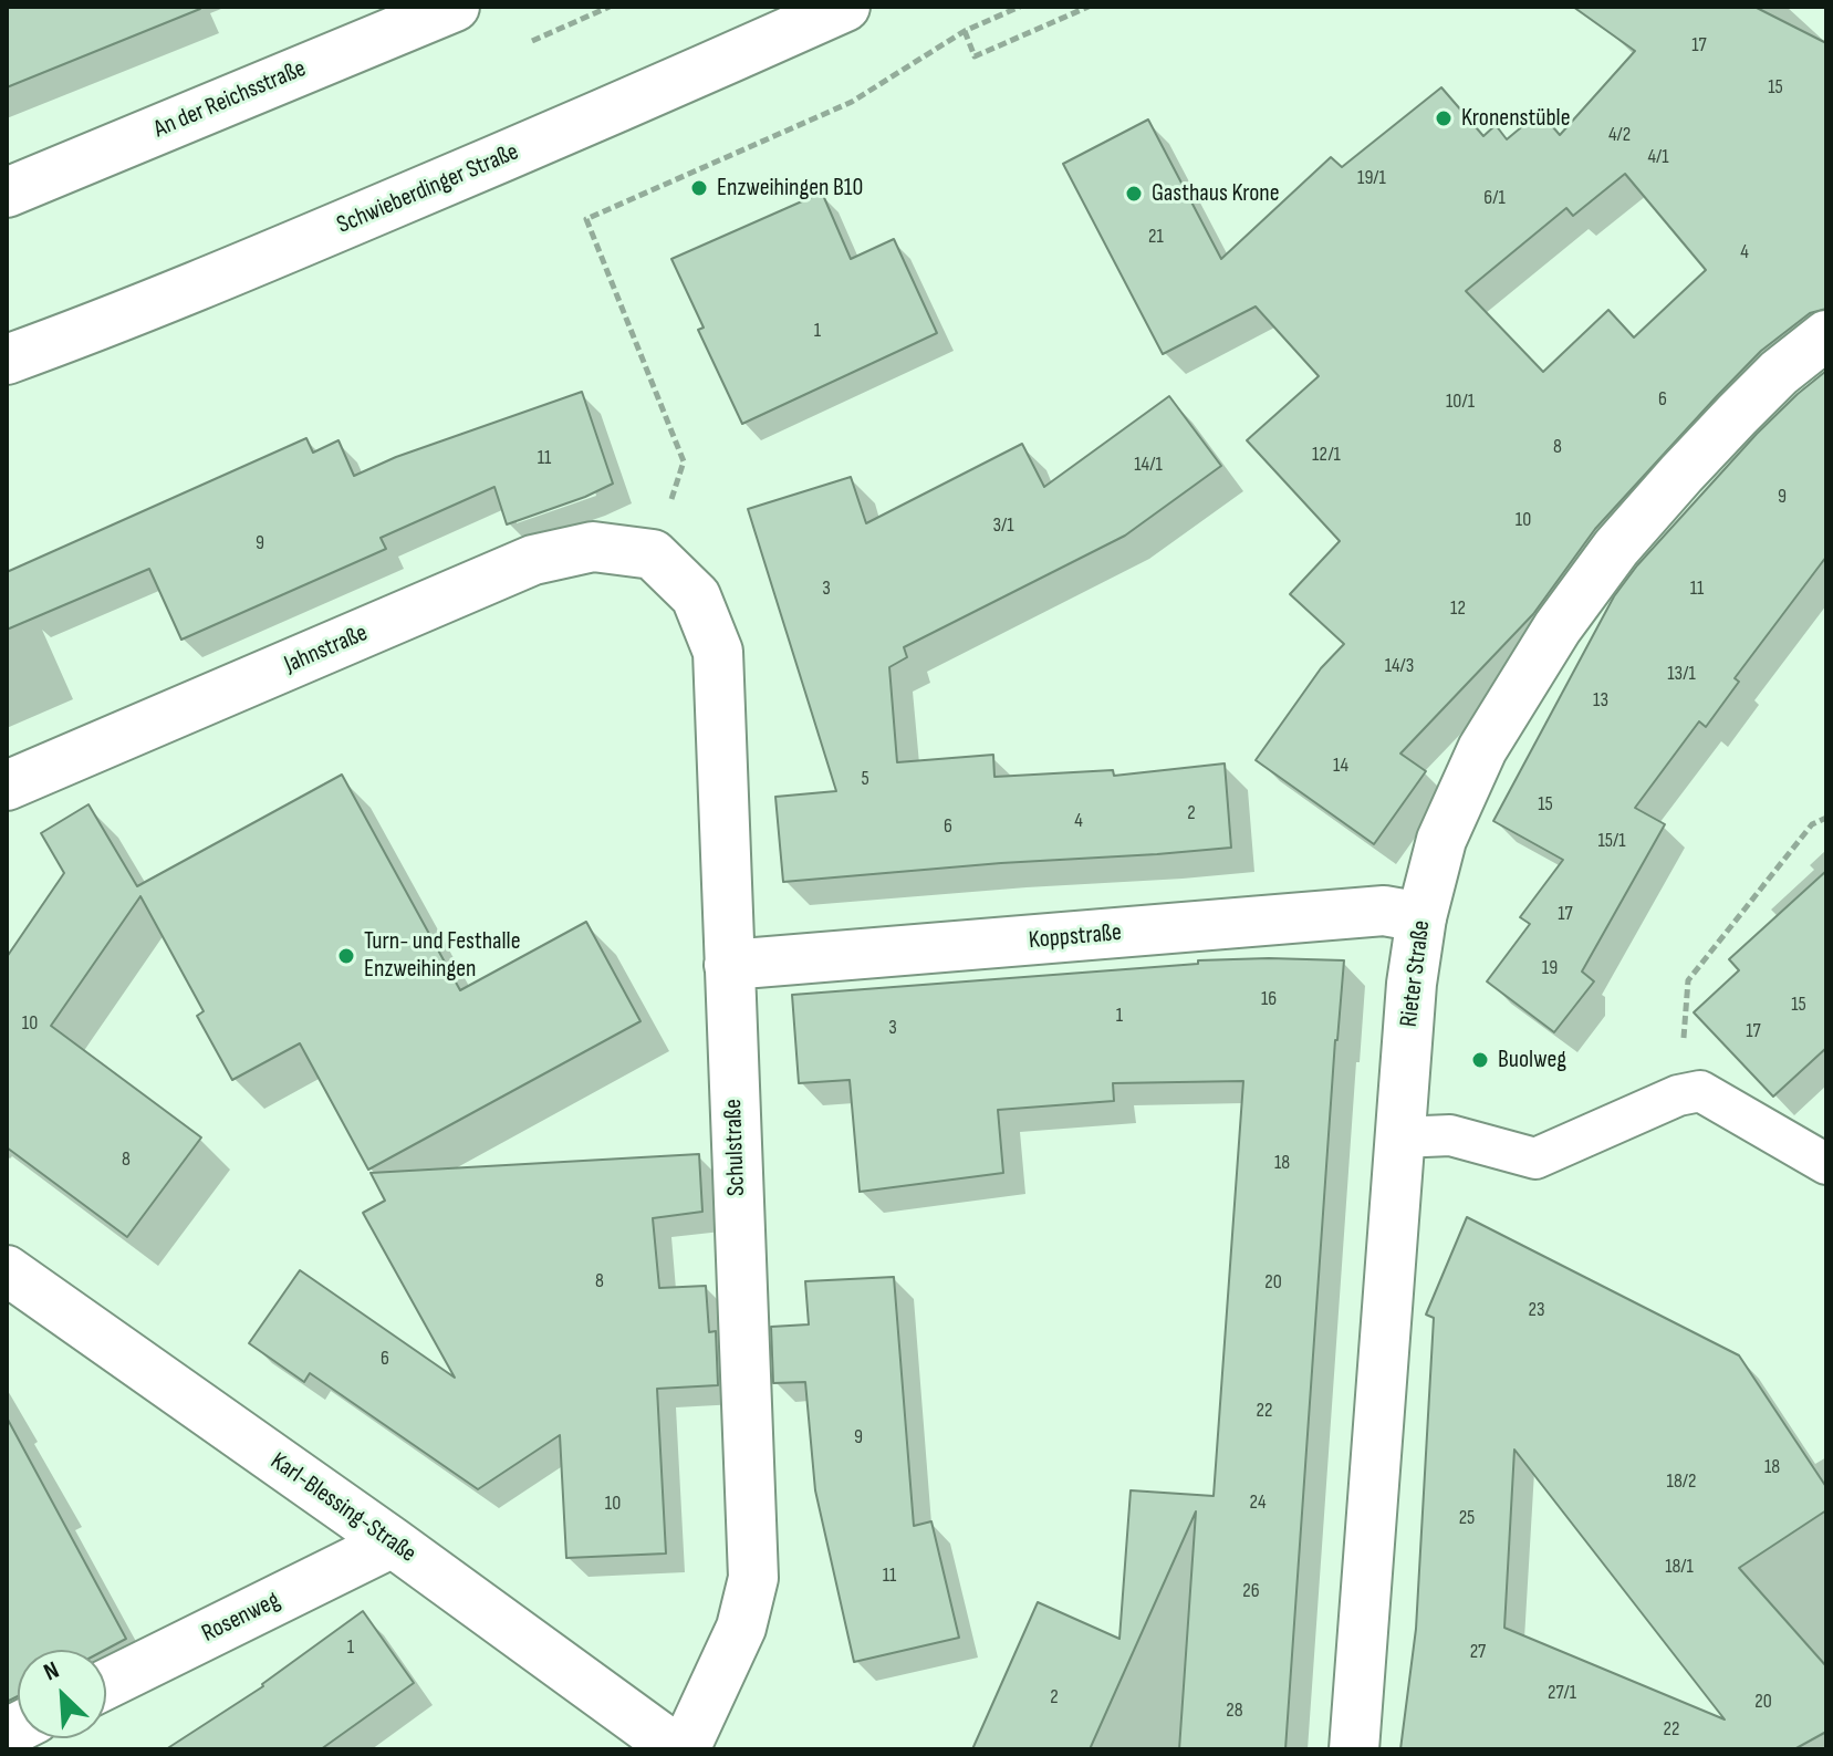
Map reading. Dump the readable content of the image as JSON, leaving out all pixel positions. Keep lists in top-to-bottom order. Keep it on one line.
{"streets":{"street":["An der Reichsstraße","Schwieberdinger Straße","Jahnstraße","Koppstraße","Rieter Straße","Schulstraße","Karl-Blessing-Straße","Rosenweg"]},"crossings":[["Jahnstraße","Schulstraße"],["Koppstraße","Rieter Straße"],["Koppstraße","Schulstraße"],["Karl-Blessing-Straße","Rosenweg"]],"places":["Kronenstüble","Enzweihingen B10","Gasthaus Krone","Turn- und Festhalle Enzweihingen","Buolweg"],"house_numbers":["17","15","4/2","4/1","19/1","6/1","21","4","1","6","10/1","8","12/1","11","14/1","9","10","3/1","9","3","11","12","14/3","13/1","13","14","5","15","2","4","6","15/1","17","19","16","15","1","10","3","17","8","18","8","20","23","6","22","9","18","18/2","24","10","25","18/1","11","26","1","27","27/1","2","20","28","22"],"north":"top left"}
